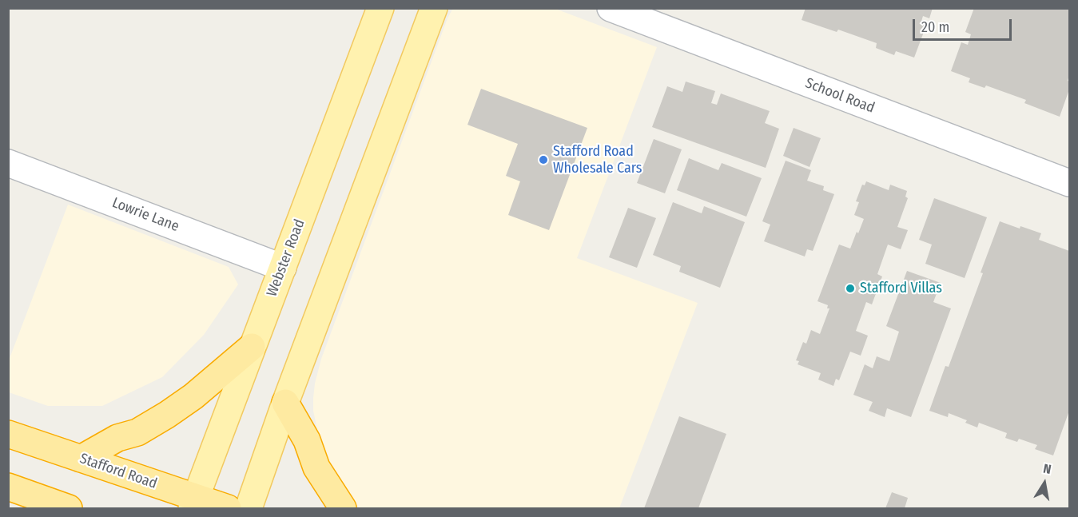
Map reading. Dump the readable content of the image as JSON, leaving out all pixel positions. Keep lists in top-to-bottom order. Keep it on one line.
{"streets":{"highway":["Stafford Road"],"main road":["Webster Road"],"street":["School Road","Lowrie Lane"]},"crossings":[["Lowrie Lane","Webster Road"],["Webster Road","Stafford Road"]],"places":["Stafford Road Wholesale Cars","Stafford Villas"],"scale_bar":"20 m","north":"top"}
